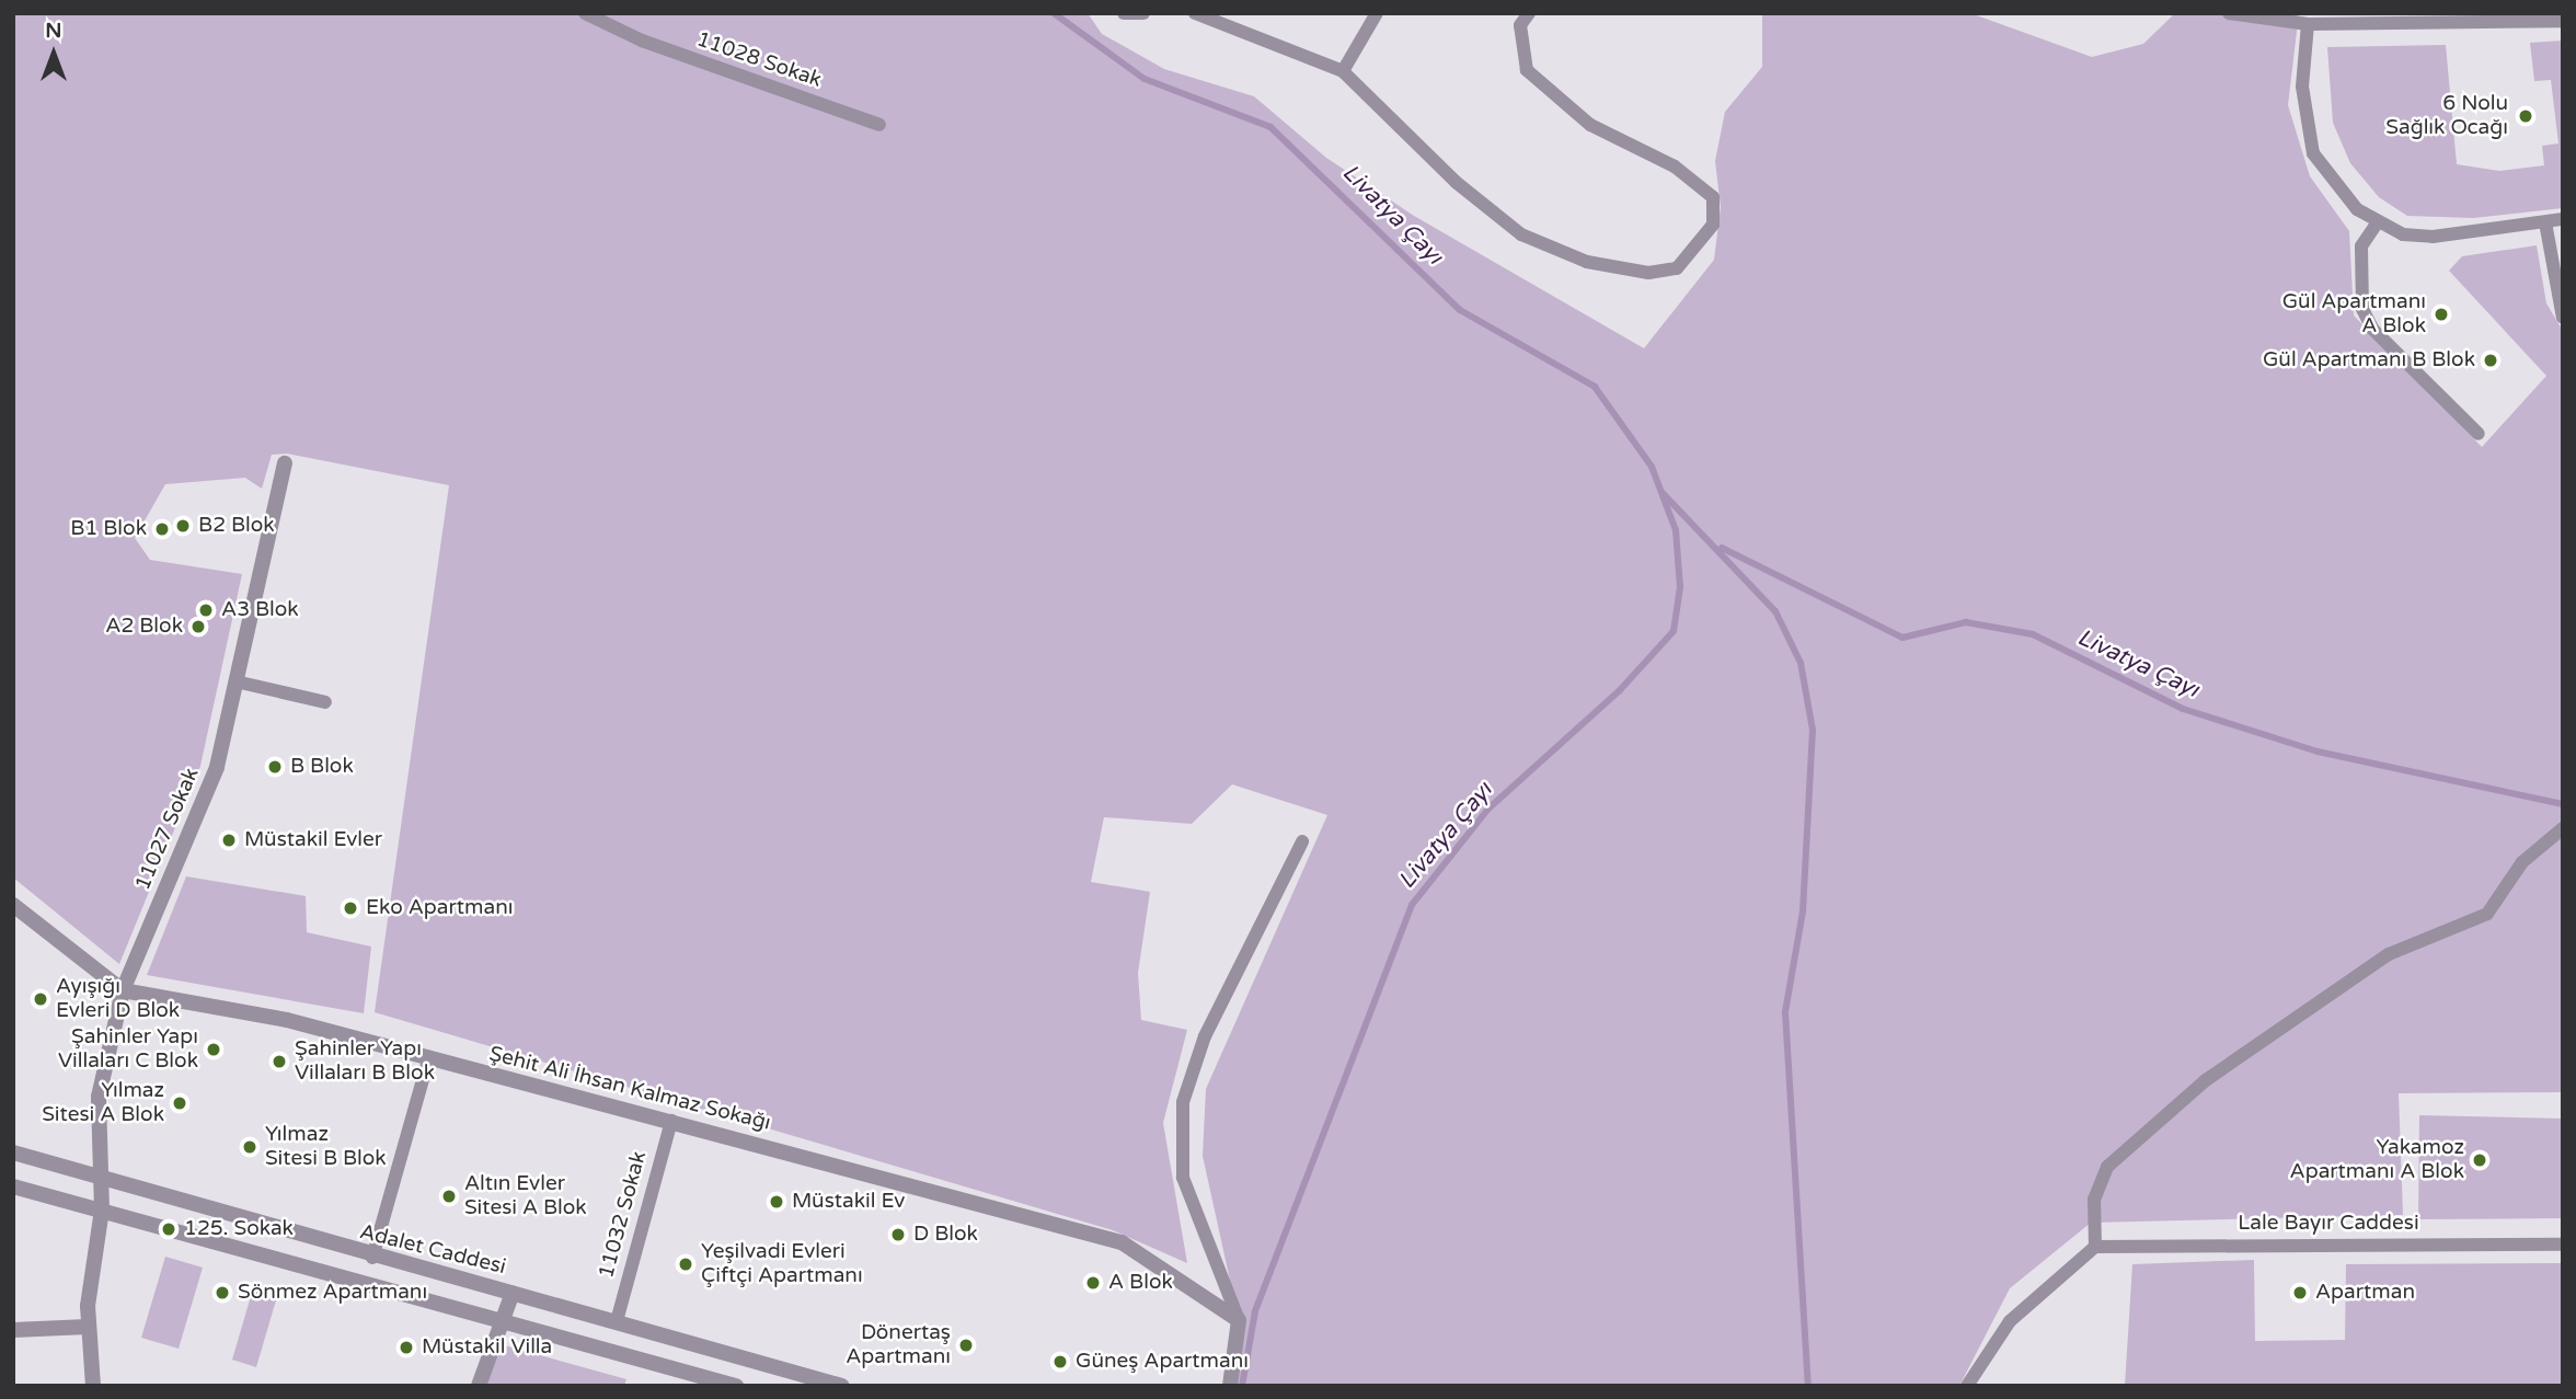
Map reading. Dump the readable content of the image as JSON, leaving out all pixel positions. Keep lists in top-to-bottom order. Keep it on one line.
{"streets":{"street":["11027 Sokak","Şehit Ali İhsan Kalmaz Sokağı","Adalet Caddesi"],"lane":["11028 Sokak","11032 Sokak","Lale Bayır Caddesi"]},"crossings":[["11027 Sokak","Şehit Ali İhsan Kalmaz Sokağı"],["11027 Sokak","Adalet Caddesi"],["Şehit Ali İhsan Kalmaz Sokağı","11032 Sokak"],["11032 Sokak","Adalet Caddesi"]],"water":["Livatya Çayı"],"places":["6 Nolu Sağlık Ocağı","Gül Apartmanı A Blok","Gül Apartmanı B Blok","B2 Blok","B1 Blok","A3 Blok","A2 Blok","B Blok","Müstakil Evler","Eko Apartmanı","Ayışığı Evleri D Blok","Şahinler Yapı Villaları C Blok","Şahinler Yapı Villaları B Blok","Yılmaz Sitesi A Blok","Yılmaz Sitesi B Blok","Yakamoz Apartmanı A Blok","Altın Evler Sitesi A Blok","Müstakil Ev","125. Sokak","D Blok","Yeşilvadi Evleri Çiftçi Apartmanı","A Blok","Sönmez Apartmanı","Apartman","Dönertaş Apartmanı","Müstakil Villa","Güneş Apartmanı"],"north":"top"}
